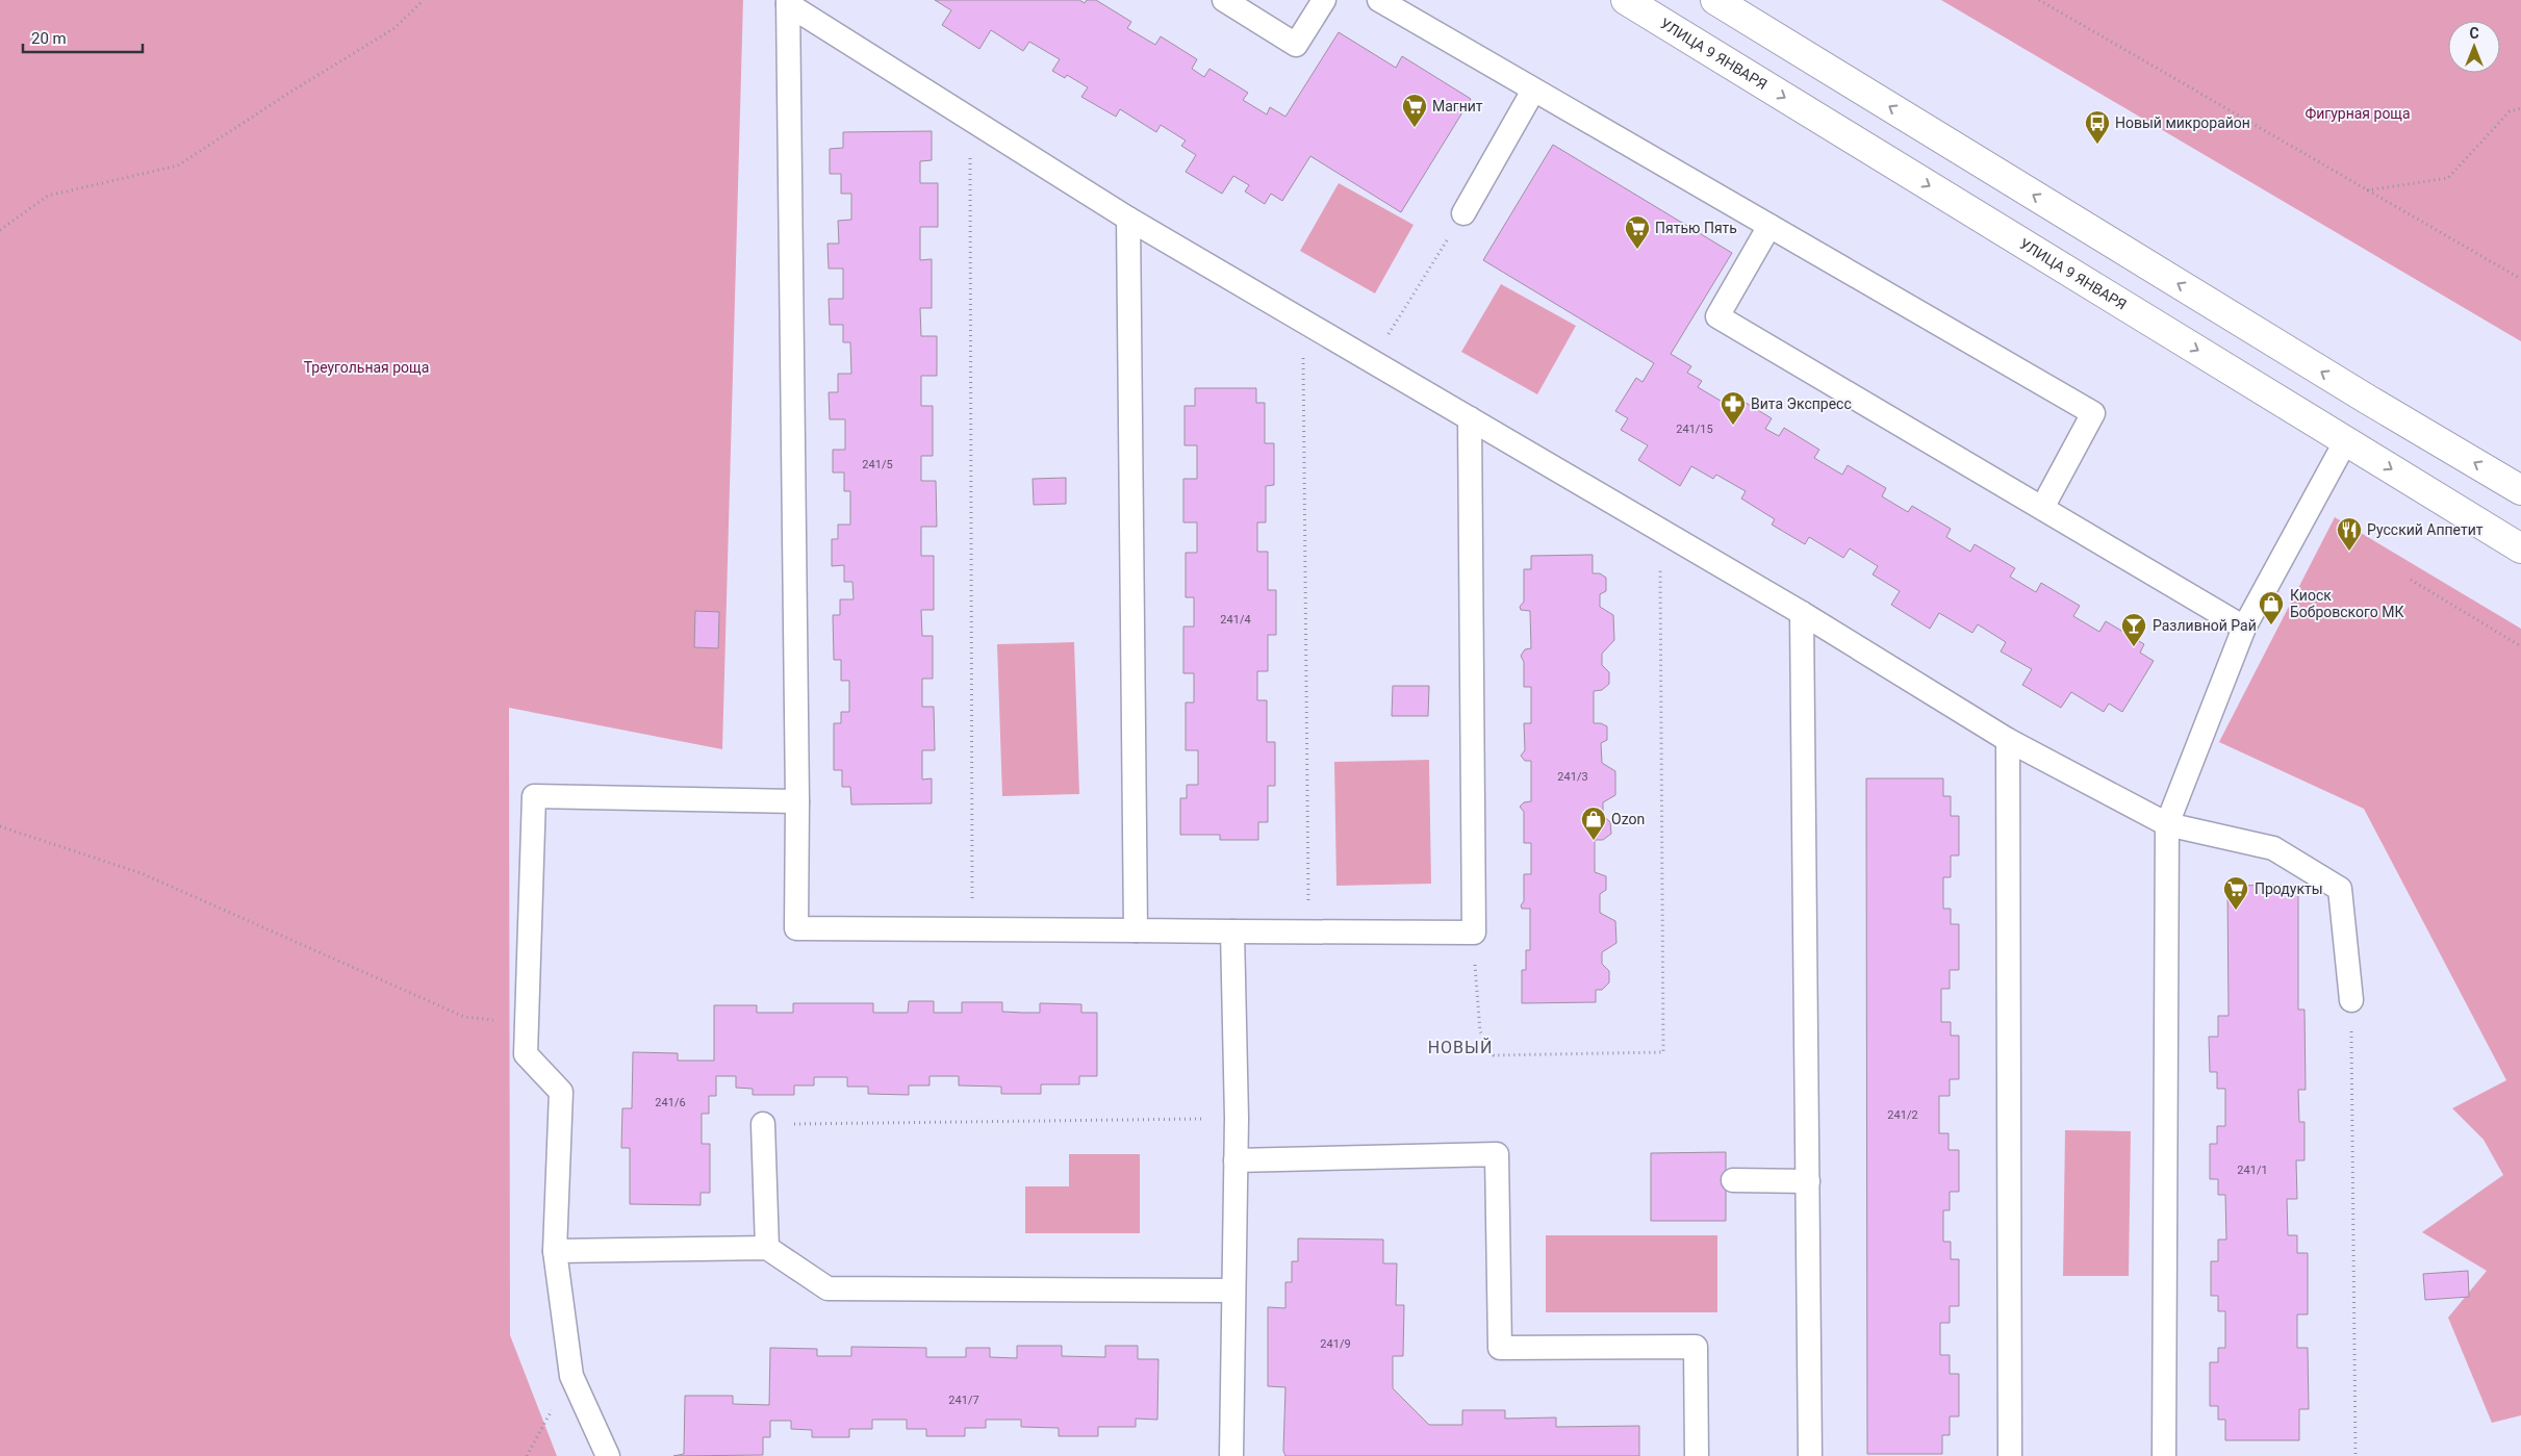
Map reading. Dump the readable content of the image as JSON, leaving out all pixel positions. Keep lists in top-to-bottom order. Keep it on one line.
{"streets":{"main road":["УЛИЦА 9 ЯНВАРЯ"]},"districts":["НОВЫЙ"],"parks":["Фигурная роща","Треугольная роща"],"places":{"supermarket":["Магнит","Пятью Пять","Продукты"],"bus stop":["Новый микрорайон"],"pharmacy":["Вита Экспресс"],"restaurant":["Русский Аппетит"],"shop":["Киоск Бобровского МК","Ozon"],"bar":["Разливной Рай"]},"house_numbers":["241/15","241/5","241/4","241/3","241/6","241/2","241/1","241/9","241/7"],"scale_bar":"20 m","north":"top"}
